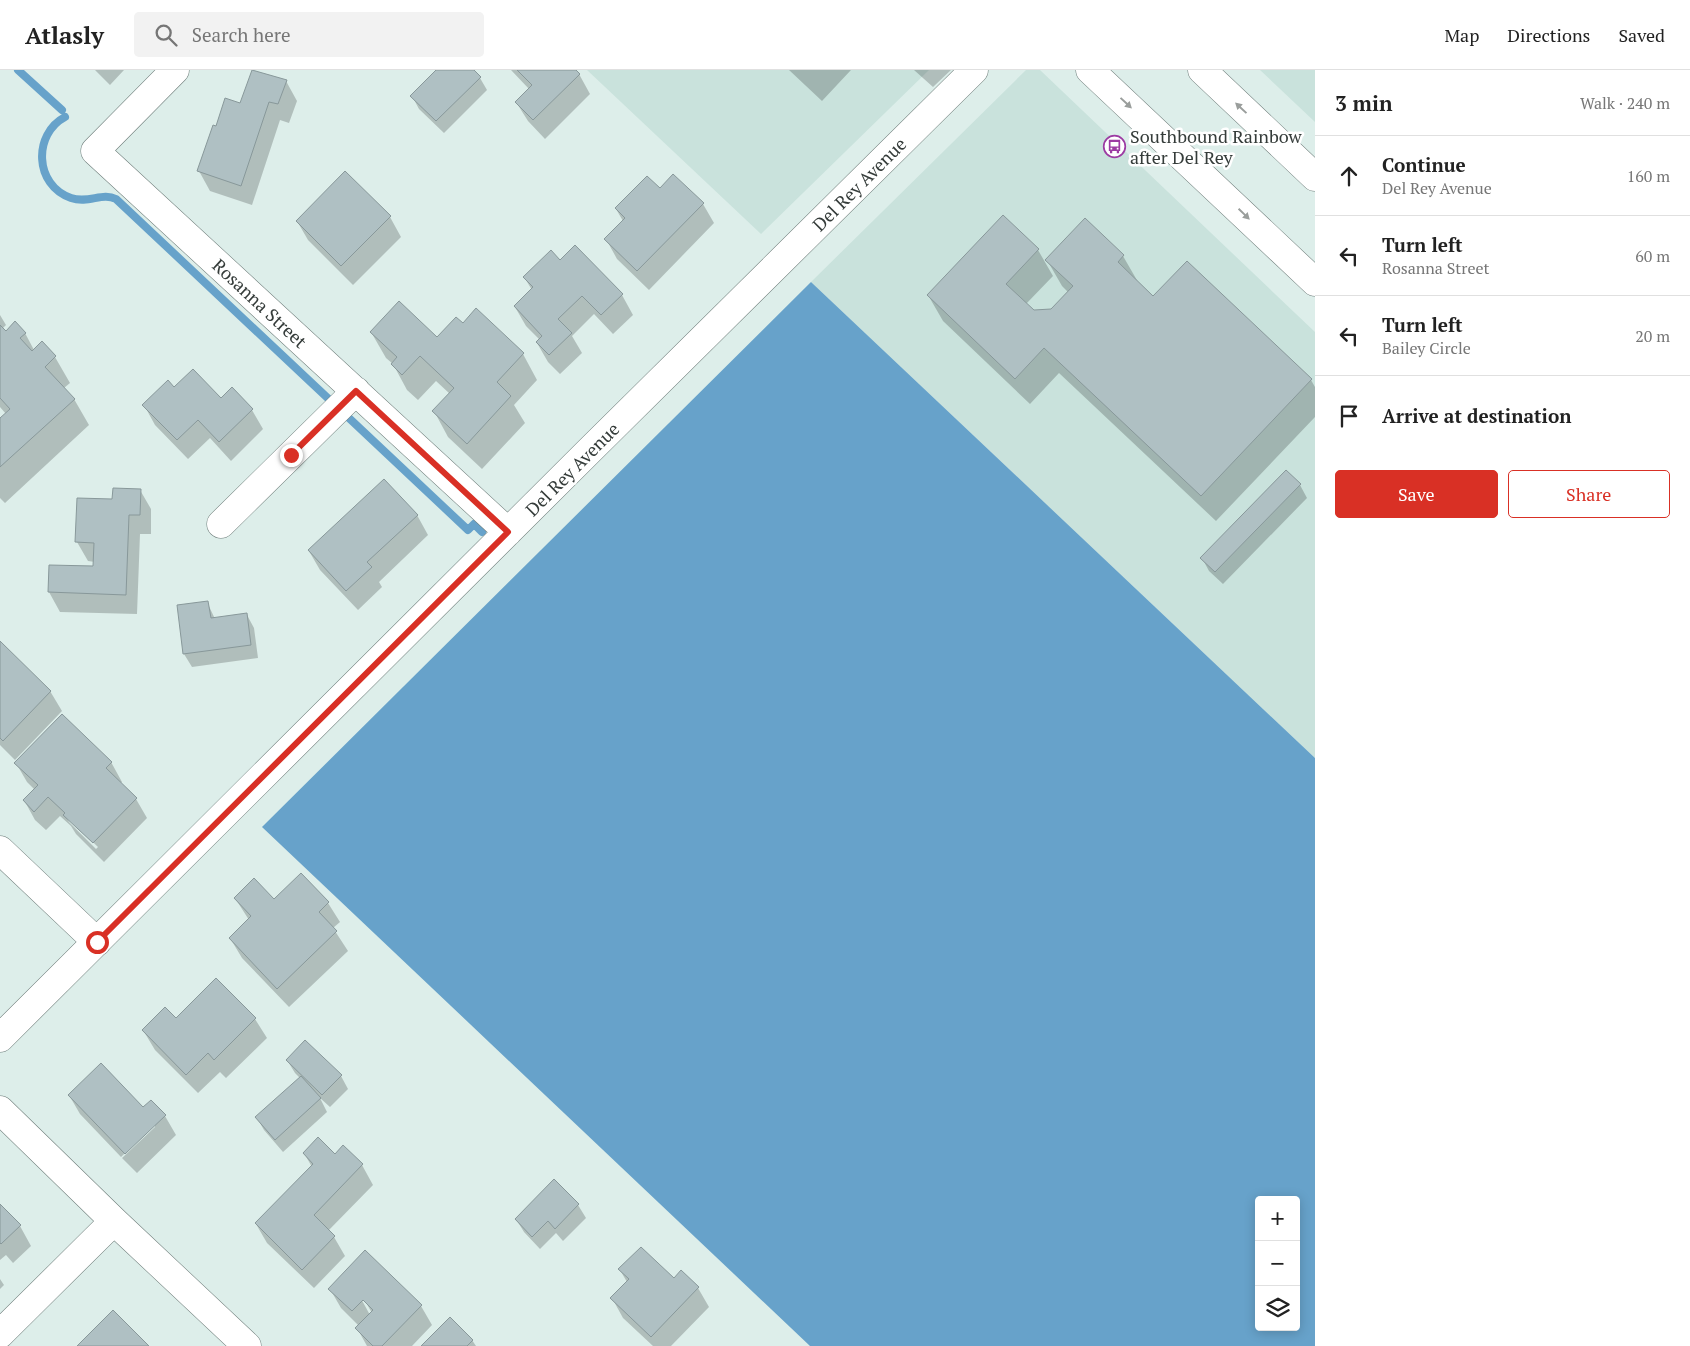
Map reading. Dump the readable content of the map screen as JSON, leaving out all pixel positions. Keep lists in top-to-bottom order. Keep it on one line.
{"streets":{"street":["Del Rey Avenue","Rosanna Street"]},"crossings":[["Del Rey Avenue","Rosanna Street"]],"places":{"bus stop":["Southbound Rainbow after Del Rey"]},"page":{"header":"Atlasly","search":"Search here","nav":["Map","Directions","Saved"],"heading":["3 min","Walk · 240 m"],"list":[["Continue","Del Rey Avenue","160 m"],["Turn left","Rosanna Street","60 m"],["Turn left","Bailey Circle","20 m"],"Arrive at destination"],"buttons":["Save","Share"],"map_buttons":["+","−"]}}
